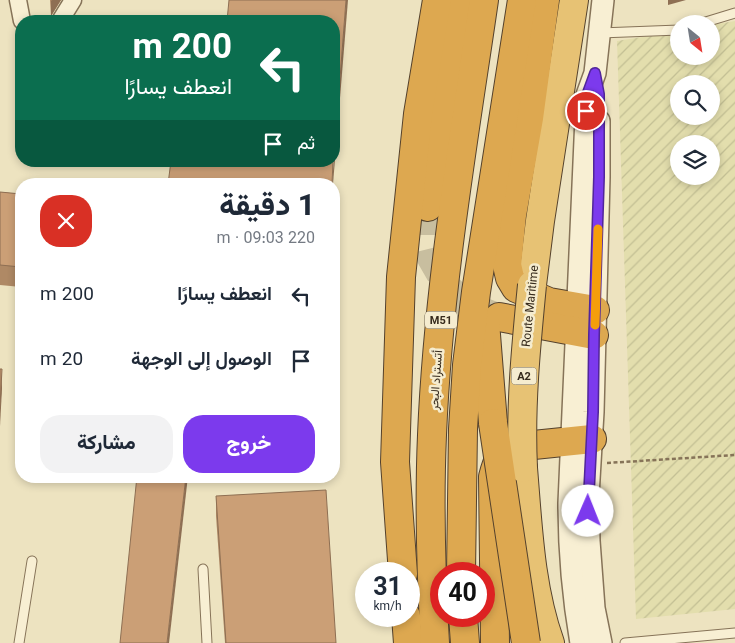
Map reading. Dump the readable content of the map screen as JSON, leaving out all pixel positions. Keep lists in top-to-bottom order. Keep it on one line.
{"streets":{"highway":["Route Maritime","M51","A2","أتستراد البحر"]},"north":"bottom right","page":{"turn":["200 m","انعطف يسارًا"],"then":"ثم","heading":["1 دقيقة","220 m · 09:03"],"list":[{"name":"انعطف يسارًا","value":"200 m"},{"name":"الوصول إلى الوجهة","value":"20 m"}],"buttons":["خروج","مشاركة"],"speed":"31 km/h","limit":"40"}}
